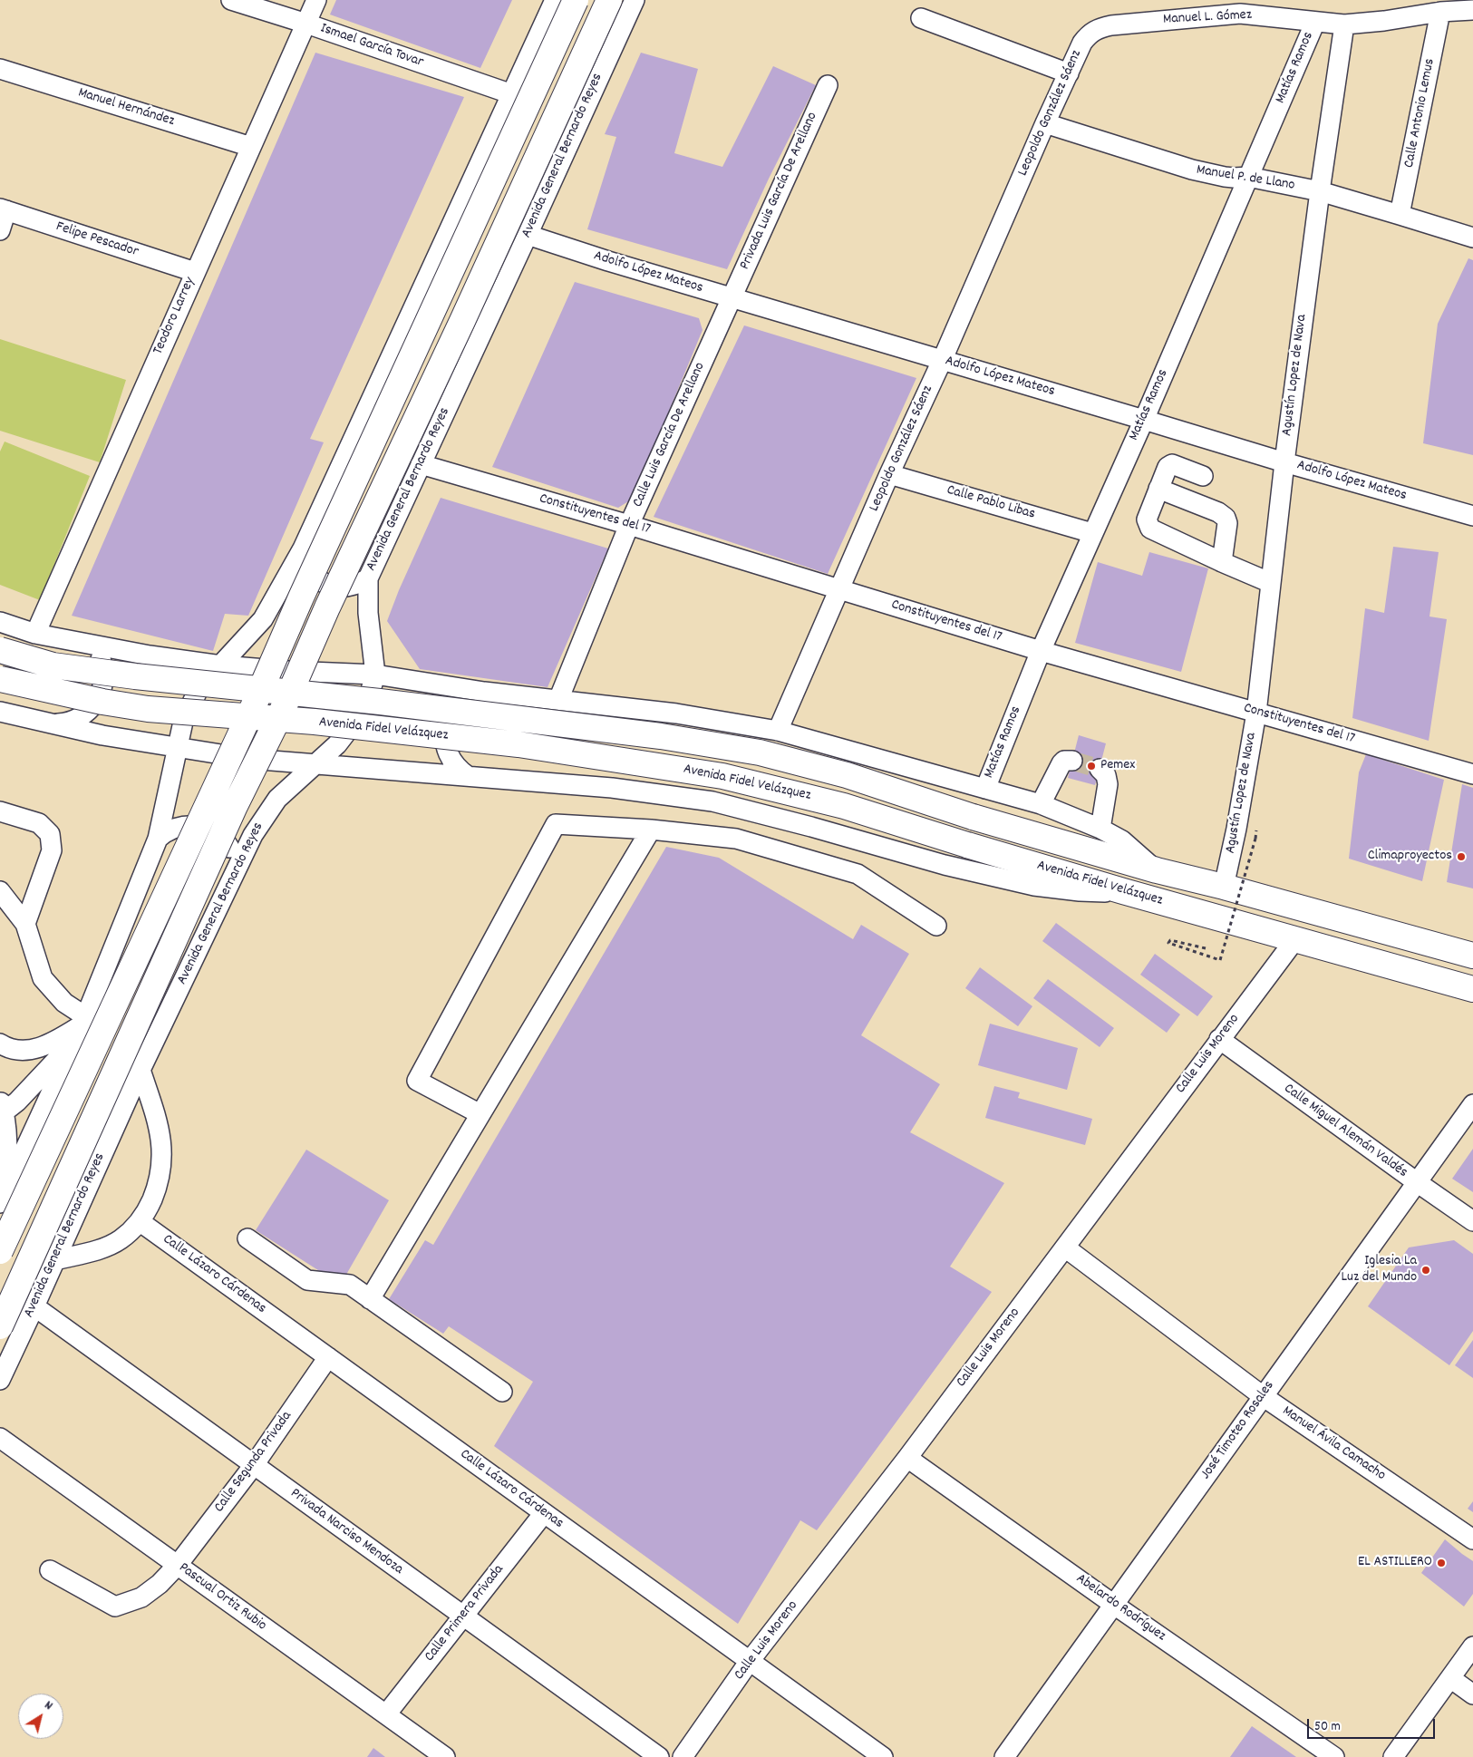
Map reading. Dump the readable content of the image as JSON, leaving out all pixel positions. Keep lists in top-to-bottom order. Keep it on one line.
{"streets":{"main road":["Avenida General Bernardo Reyes","Avenida Fidel Velázquez"],"street":["Manuel L. Gómez","Ismael García Tovar","Matías Ramos","Manuel Hernández","Leopoldo González Sáenz","Calle Antonio Lemus","Manuel P. de Llano","Privada Luis García De Arellano","Felipe Pescador","Adolfo López Mateos","Teodoro Larrey","Agustín Lopez de Nava","Calle Luis García De Arellano","Calle Pablo Libas","Constituyentes del 17","Calle Luis Moreno","Calle Miguel Alemán Valdés","Calle Lázaro Cárdenas","José Timoteo Rosales","Manuel Ávila Camacho","Calle Segunda Privada","Privada Narciso Mendoza","Pascual Ortiz Rubio","Abelardo Rodríguez","Calle Primera Privada"]},"crossings":[["Manuel L. Gómez","Matías Ramos"],["Manuel L. Gómez","Leopoldo González Sáenz"],["Manuel L. Gómez","Calle Antonio Lemus"],["Manuel L. Gómez","Agustín Lopez de Nava"],["Ismael García Tovar","Teodoro Larrey"],["Matías Ramos","Manuel P. de Llano"],["Matías Ramos","Adolfo López Mateos"],["Matías Ramos","Calle Pablo Libas"],["Matías Ramos","Constituyentes del 17"],["Manuel Hernández","Teodoro Larrey"],["Leopoldo González Sáenz","Manuel P. de Llano"],["Leopoldo González Sáenz","Adolfo López Mateos"],["Leopoldo González Sáenz","Calle Pablo Libas"],["Leopoldo González Sáenz","Constituyentes del 17"],["Calle Antonio Lemus","Manuel P. de Llano"],["Avenida General Bernardo Reyes","Adolfo López Mateos"],["Avenida General Bernardo Reyes","Constituyentes del 17"],["Avenida General Bernardo Reyes","Privada Narciso Mendoza"],["Manuel P. de Llano","Agustín Lopez de Nava"],["Privada Luis García De Arellano","Adolfo López Mateos"],["Privada Luis García De Arellano","Calle Luis García De Arellano"],["Felipe Pescador","Teodoro Larrey"],["Adolfo López Mateos","Agustín Lopez de Nava"],["Adolfo López Mateos","Calle Luis García De Arellano"],["Agustín Lopez de Nava","Constituyentes del 17"],["Agustín Lopez de Nava","Avenida Fidel Velázquez"],["Calle Luis García De Arellano","Constituyentes del 17"],["Avenida Fidel Velázquez","Calle Luis Moreno"],["Calle Luis Moreno","Calle Miguel Alemán Valdés"],["Calle Luis Moreno","Calle Lázaro Cárdenas"],["Calle Luis Moreno","Manuel Ávila Camacho"],["Calle Luis Moreno","Abelardo Rodríguez"],["Calle Miguel Alemán Valdés","José Timoteo Rosales"],["Calle Lázaro Cárdenas","Calle Segunda Privada"],["Calle Lázaro Cárdenas","Calle Primera Privada"],["José Timoteo Rosales","Manuel Ávila Camacho"],["José Timoteo Rosales","Abelardo Rodríguez"],["Calle Segunda Privada","Privada Narciso Mendoza"],["Calle Segunda Privada","Pascual Ortiz Rubio"],["Privada Narciso Mendoza","Calle Primera Privada"],["Pascual Ortiz Rubio","Calle Primera Privada"]],"places":["Pemex","Climaproyectos","Iglesia La Luz del Mundo","EL ASTILLERO"],"scale_bar":"50 m","north":"top right"}
